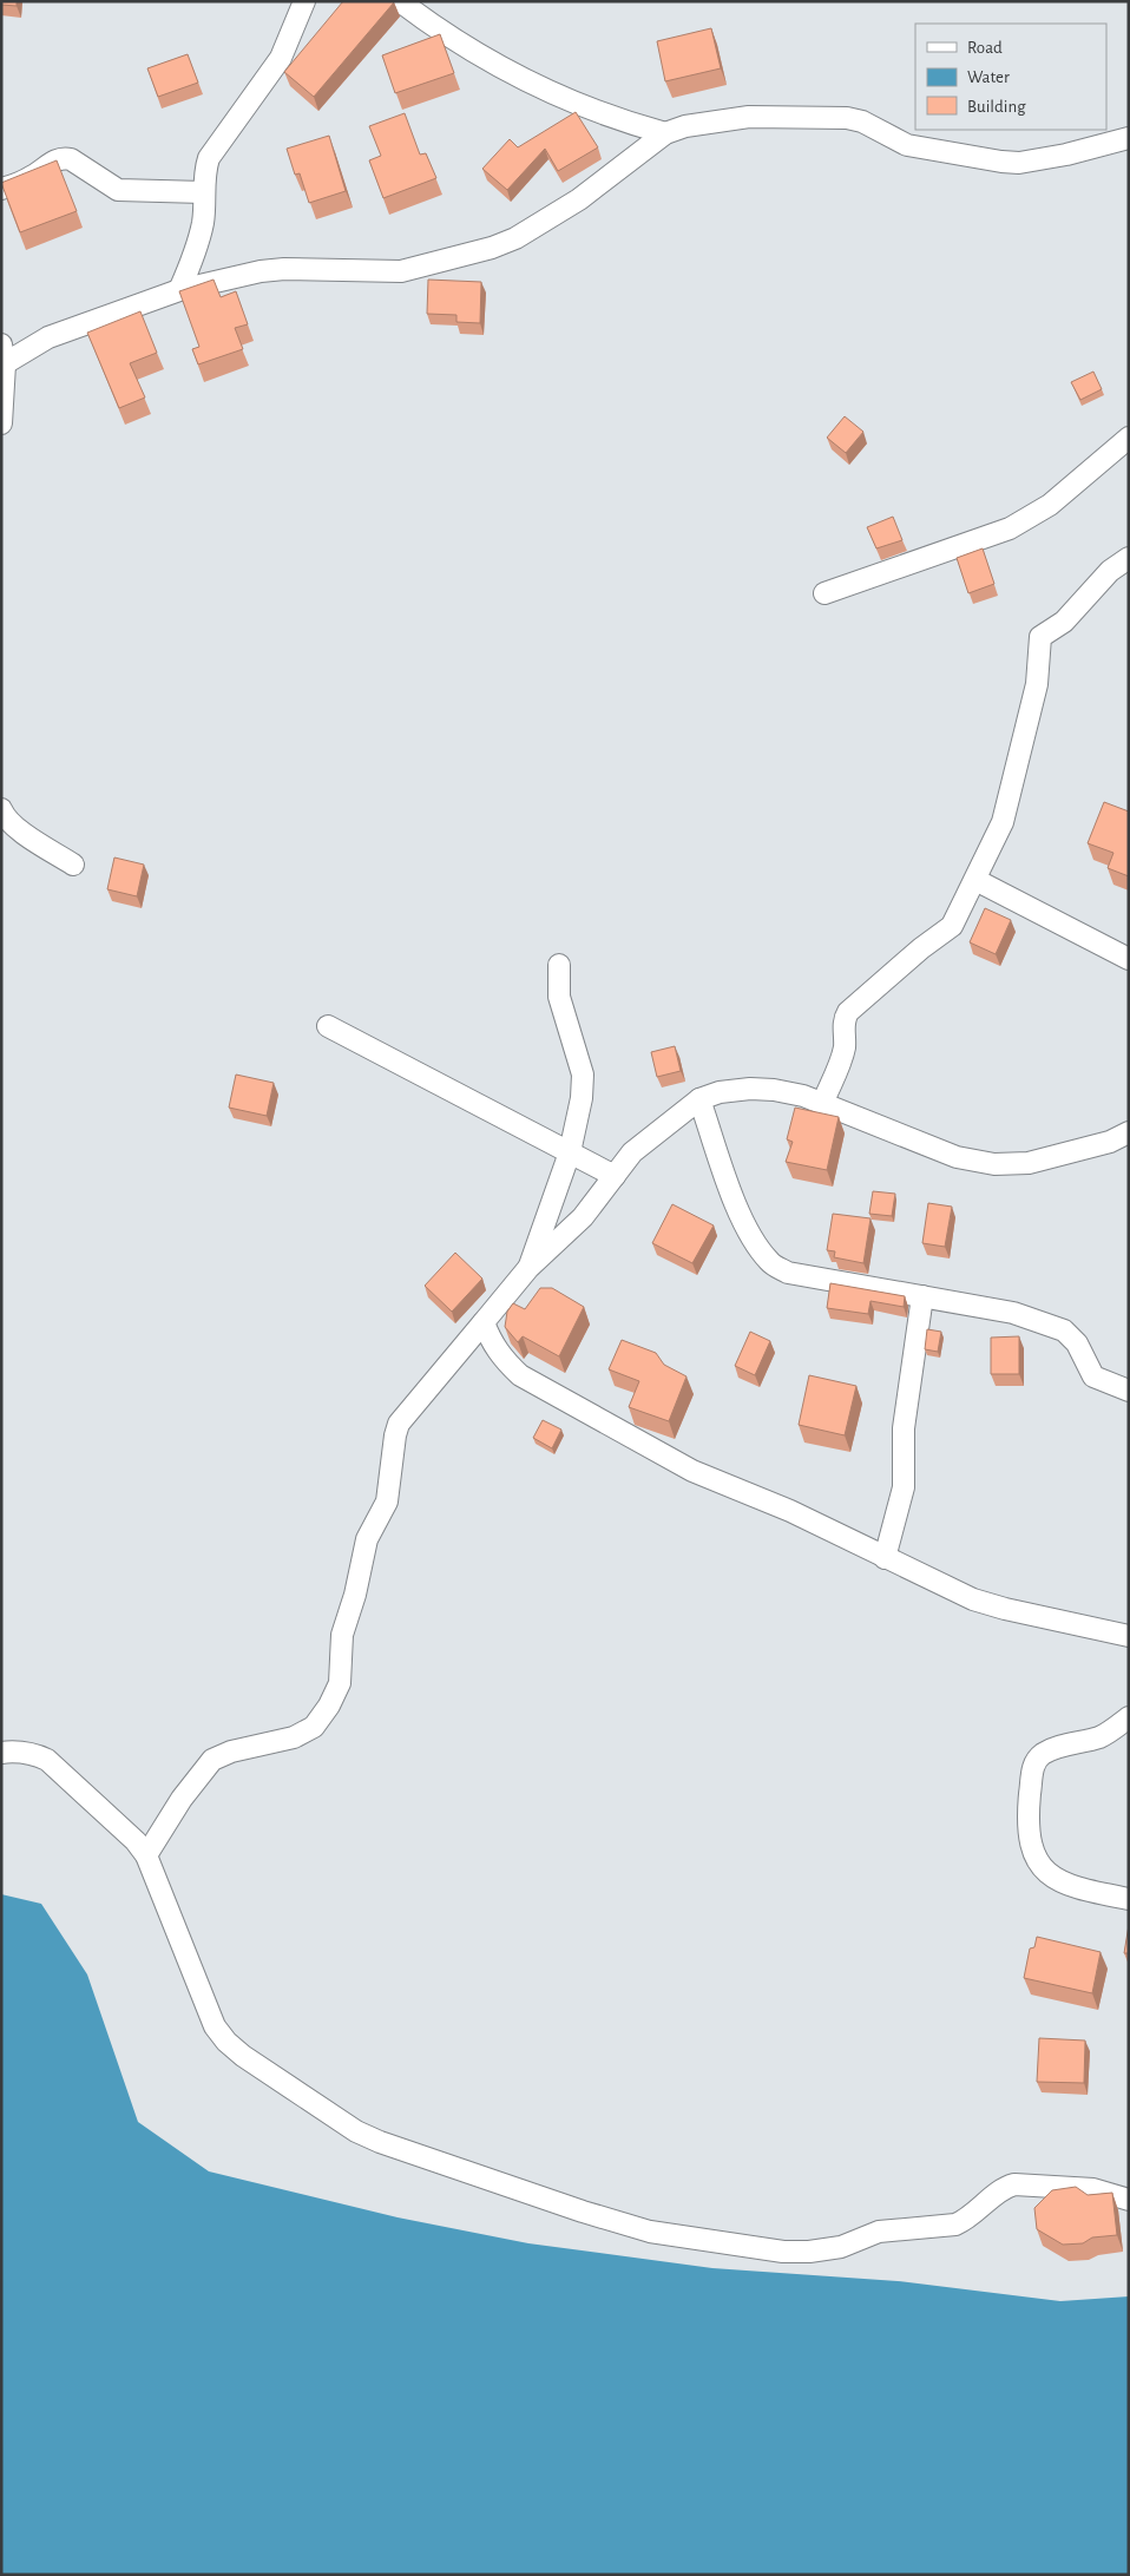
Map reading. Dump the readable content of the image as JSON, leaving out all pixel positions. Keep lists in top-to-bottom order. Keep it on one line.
{"legend":["Road","Water","Building"]}
